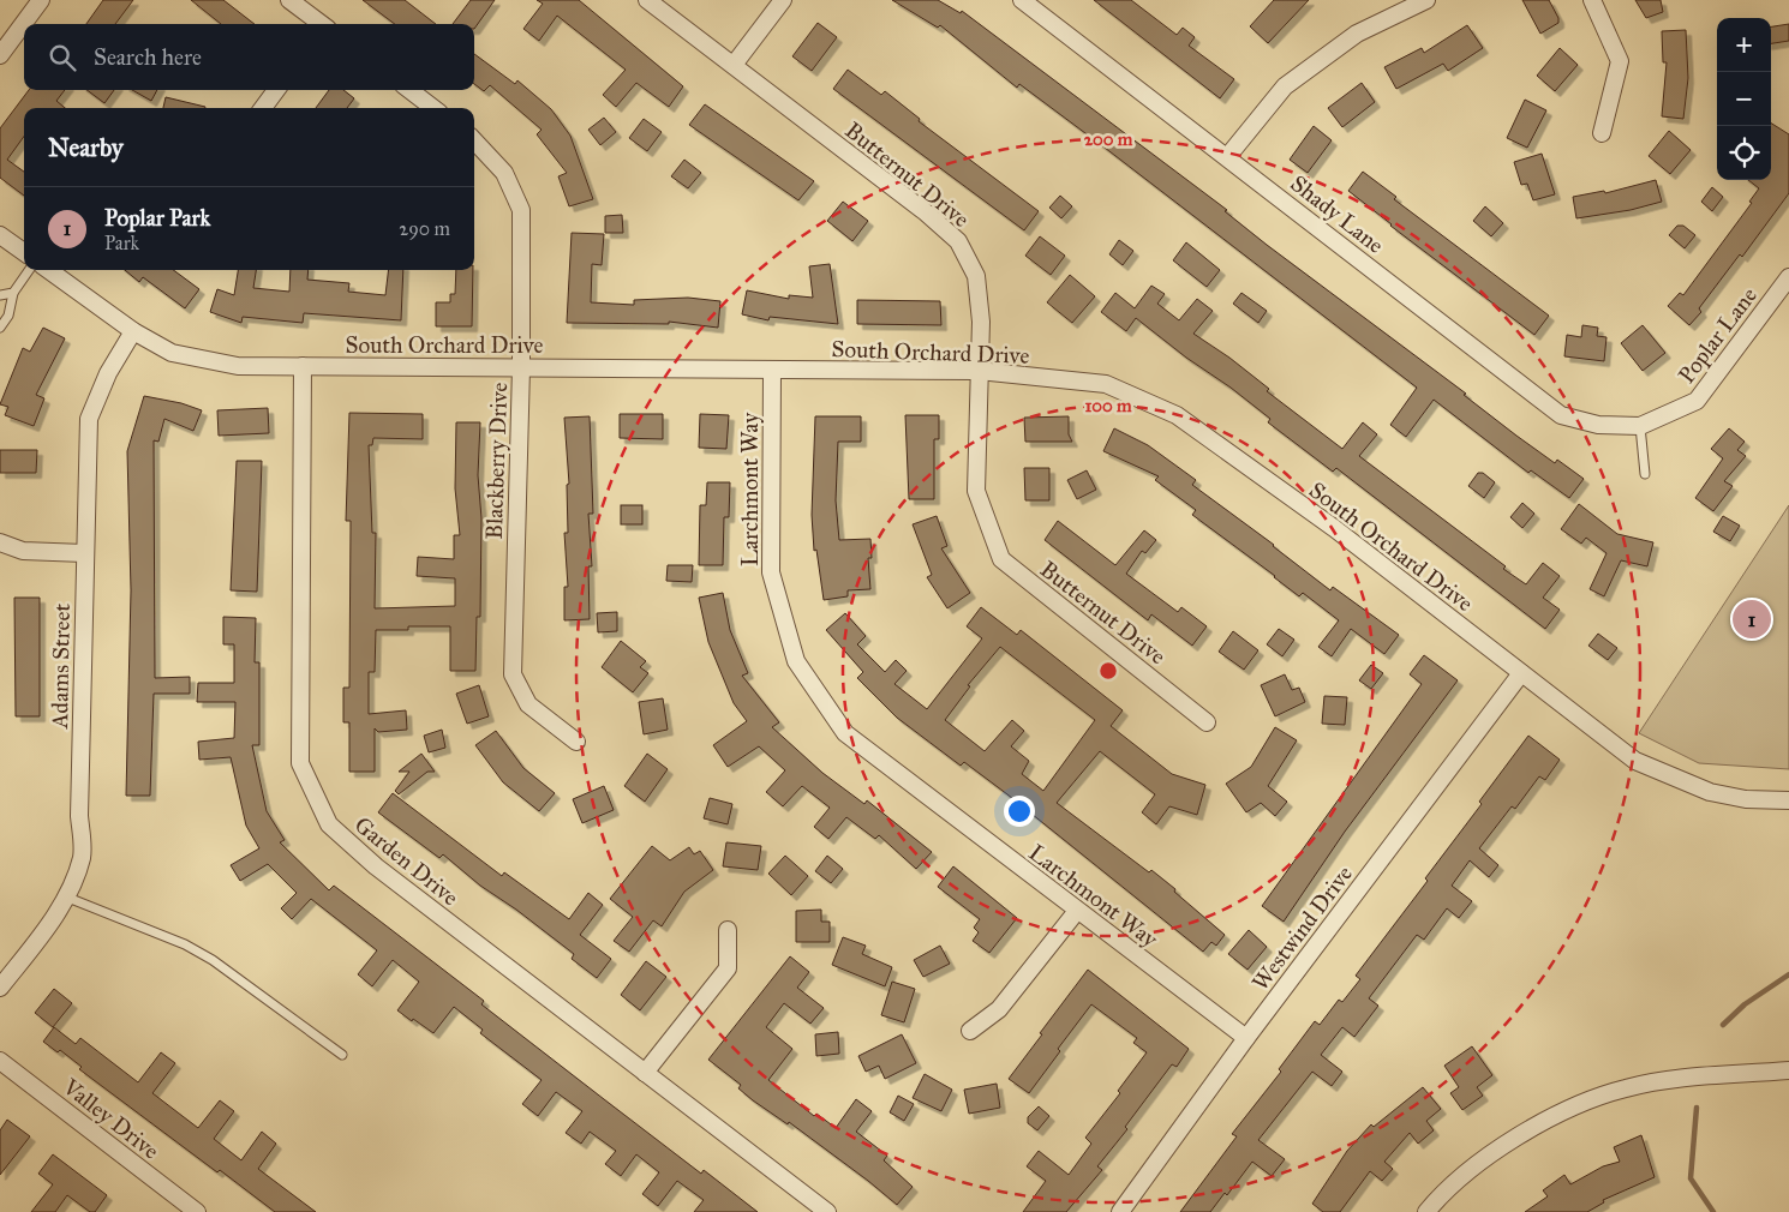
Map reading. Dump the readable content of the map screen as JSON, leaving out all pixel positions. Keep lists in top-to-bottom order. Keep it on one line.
{"streets":{"street":["Butternut Drive","Shady Lane","Poplar Lane","South Orchard Drive","Blackberry Drive","Larchmont Way","Adams Street","Garden Drive","Westwind Drive","Valley Drive"]},"crossings":[["Butternut Drive","South Orchard Drive"],["Shady Lane","Poplar Lane"],["South Orchard Drive","Blackberry Drive"],["South Orchard Drive","Larchmont Way"],["South Orchard Drive","Adams Street"],["South Orchard Drive","Garden Drive"],["South Orchard Drive","Westwind Drive"],["Larchmont Way","Westwind Drive"]],"page":{"map_buttons":["+","−"],"search":"Search here","heading":"Nearby","list":[{"mark":"1","name":"Poplar Park","note":"Park","value":"290 m"}],"pins":"1"},"rings":["200 m","100 m"]}
